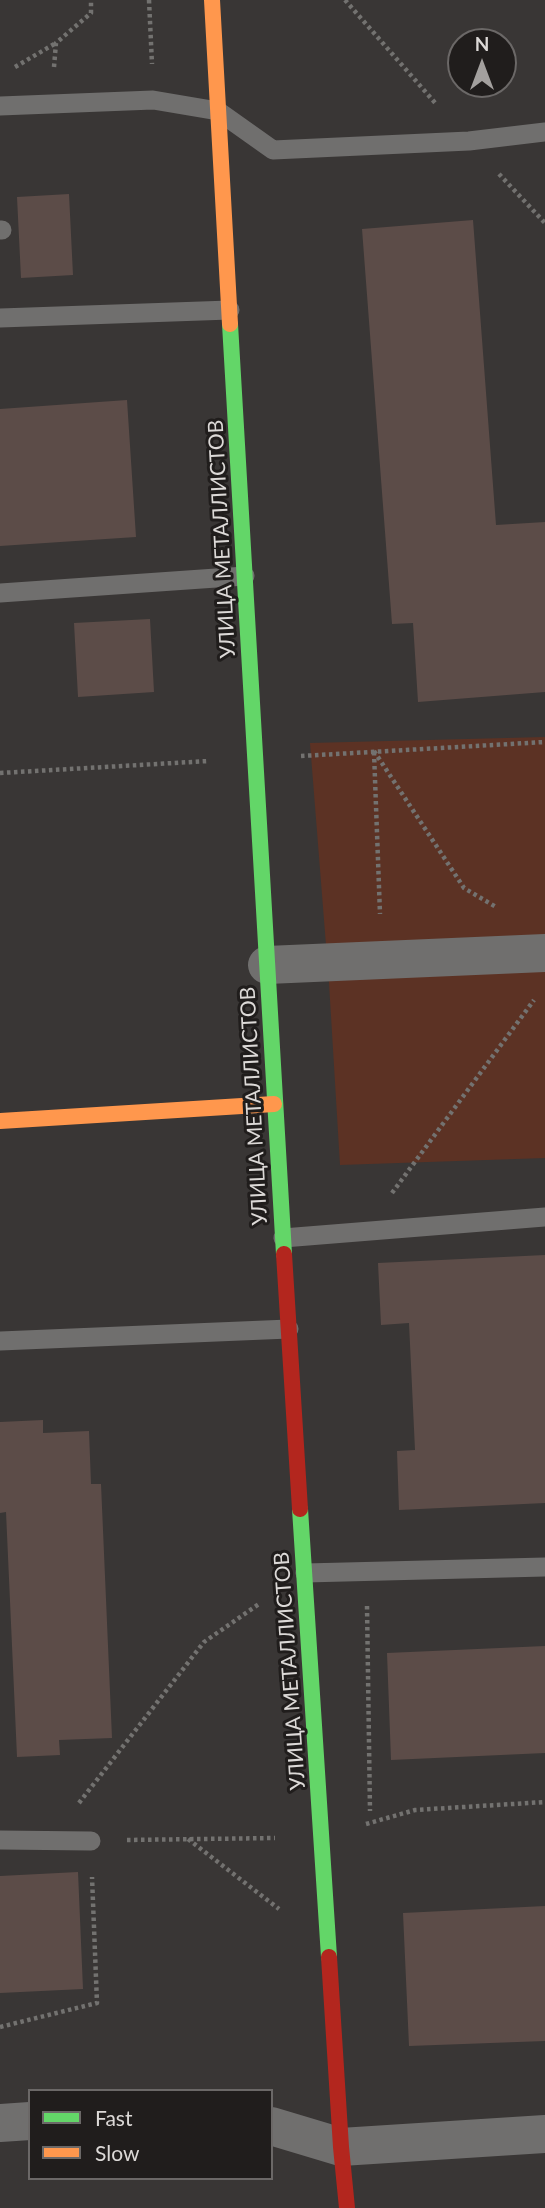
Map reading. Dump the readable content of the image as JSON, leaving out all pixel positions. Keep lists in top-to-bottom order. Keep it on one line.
{"streets":{"street":["УЛИЦА МЕТАЛЛИСТОВ"]},"legend":["Fast","Slow"],"north":"top"}
